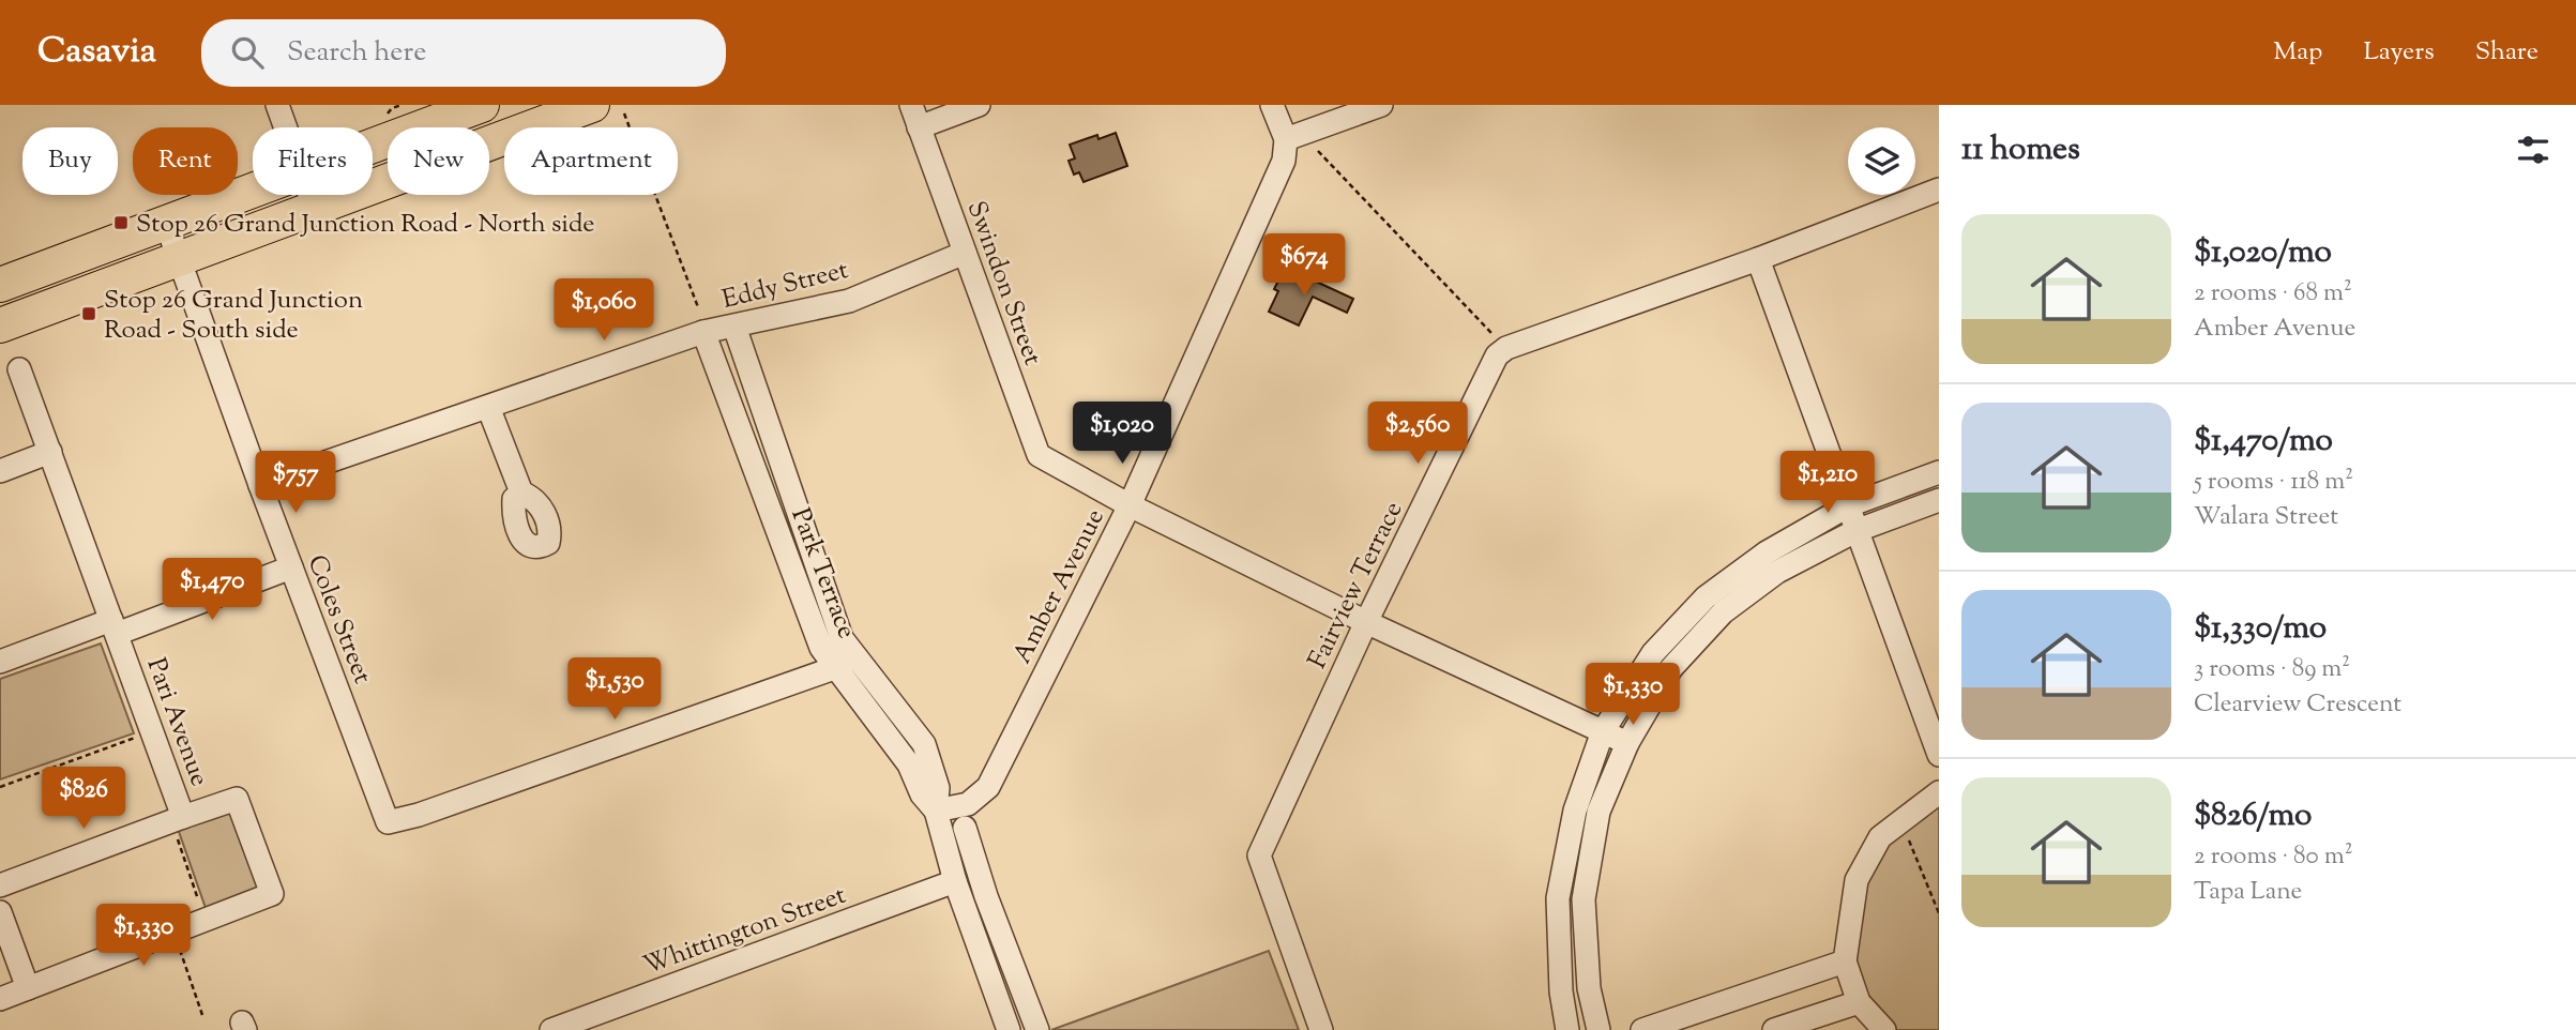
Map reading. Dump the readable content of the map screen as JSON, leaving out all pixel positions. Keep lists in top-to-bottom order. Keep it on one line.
{"streets":{"street":["Swindon Street","Eddy Street","Park Terrace","Fairview Terrace","Amber Avenue","Coles Street","Pari Avenue","Whittington Street"]},"crossings":[["Swindon Street","Eddy Street"],["Swindon Street","Fairview Terrace"],["Swindon Street","Amber Avenue"],["Eddy Street","Park Terrace"],["Eddy Street","Coles Street"],["Park Terrace","Amber Avenue"],["Park Terrace","Coles Street"],["Park Terrace","Whittington Street"]],"places":{"transit":["Stop 26 Grand Junction Road - North side","Stop 26 Grand Junction Road - South side"]},"page":{"header":"Casavia","search":"Search here","nav":["Map","Layers","Share"],"heading":"11 homes","chip":["Buy","Rent","Filters","New","Apartment"],"list":[{"name":"$1,020/mo","note":"2 rooms · 68 m² · Amber Avenue"},{"name":"$1,470/mo","note":"5 rooms · 118 m² · Walara Street"},{"name":"$1,330/mo","note":"3 rooms · 89 m² · Clearview Crescent"},{"name":"$826/mo","note":"2 rooms · 80 m² · Tapa Lane"}],"price":["$674","$1,060","$1,020","$2,560","$757","$1,210","$1,470","$1,530","$1,330","$826","$1,330"]}}
